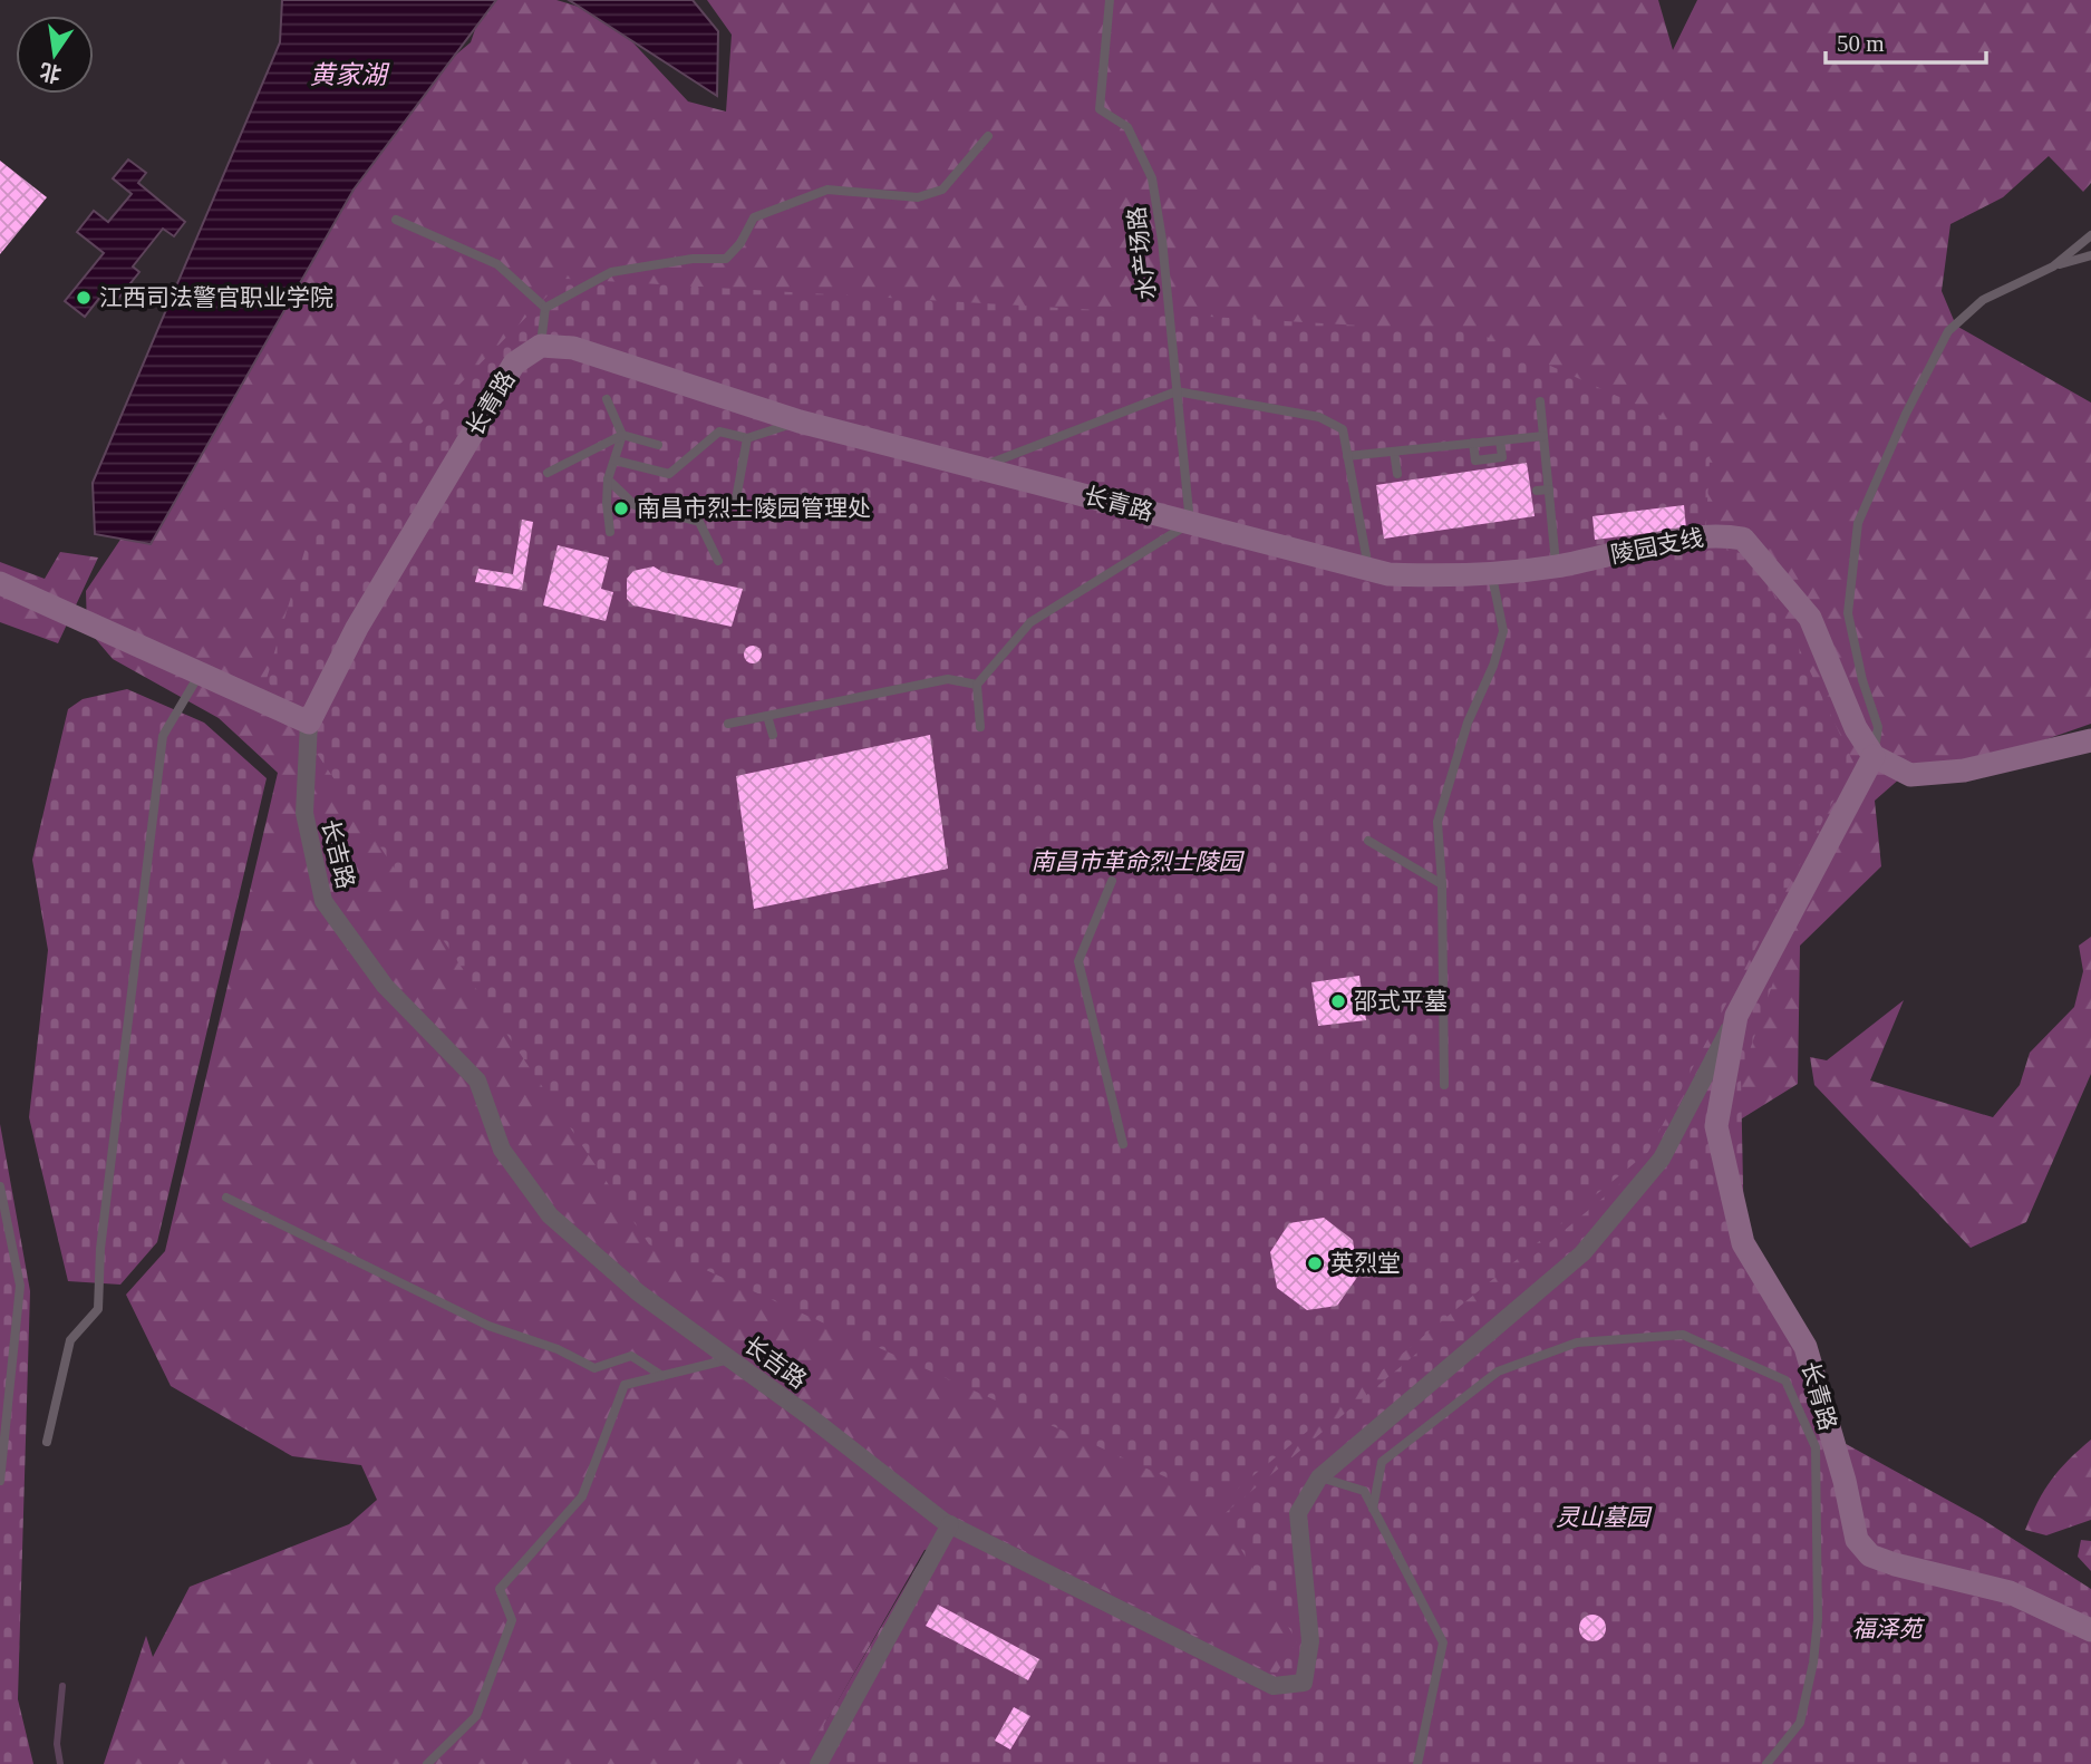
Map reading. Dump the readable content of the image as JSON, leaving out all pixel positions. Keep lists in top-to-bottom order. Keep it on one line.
{"streets":{"street":["长青路","陵园支线","长吉路"],"lane":["水产场路"]},"crossings":[["水产场路","长青路"],["水产场路","陵园支线"],["长青路","陵园支线"],["长青路","长吉路"]],"water":["黄家湖"],"parks":["南昌市革命烈士陵园","灵山墓园","福泽苑"],"places":["江西司法警官职业学院","南昌市烈士陵园管理处","邵式平墓","英烈堂"],"scale_bar":"50 m","north":"bottom"}
